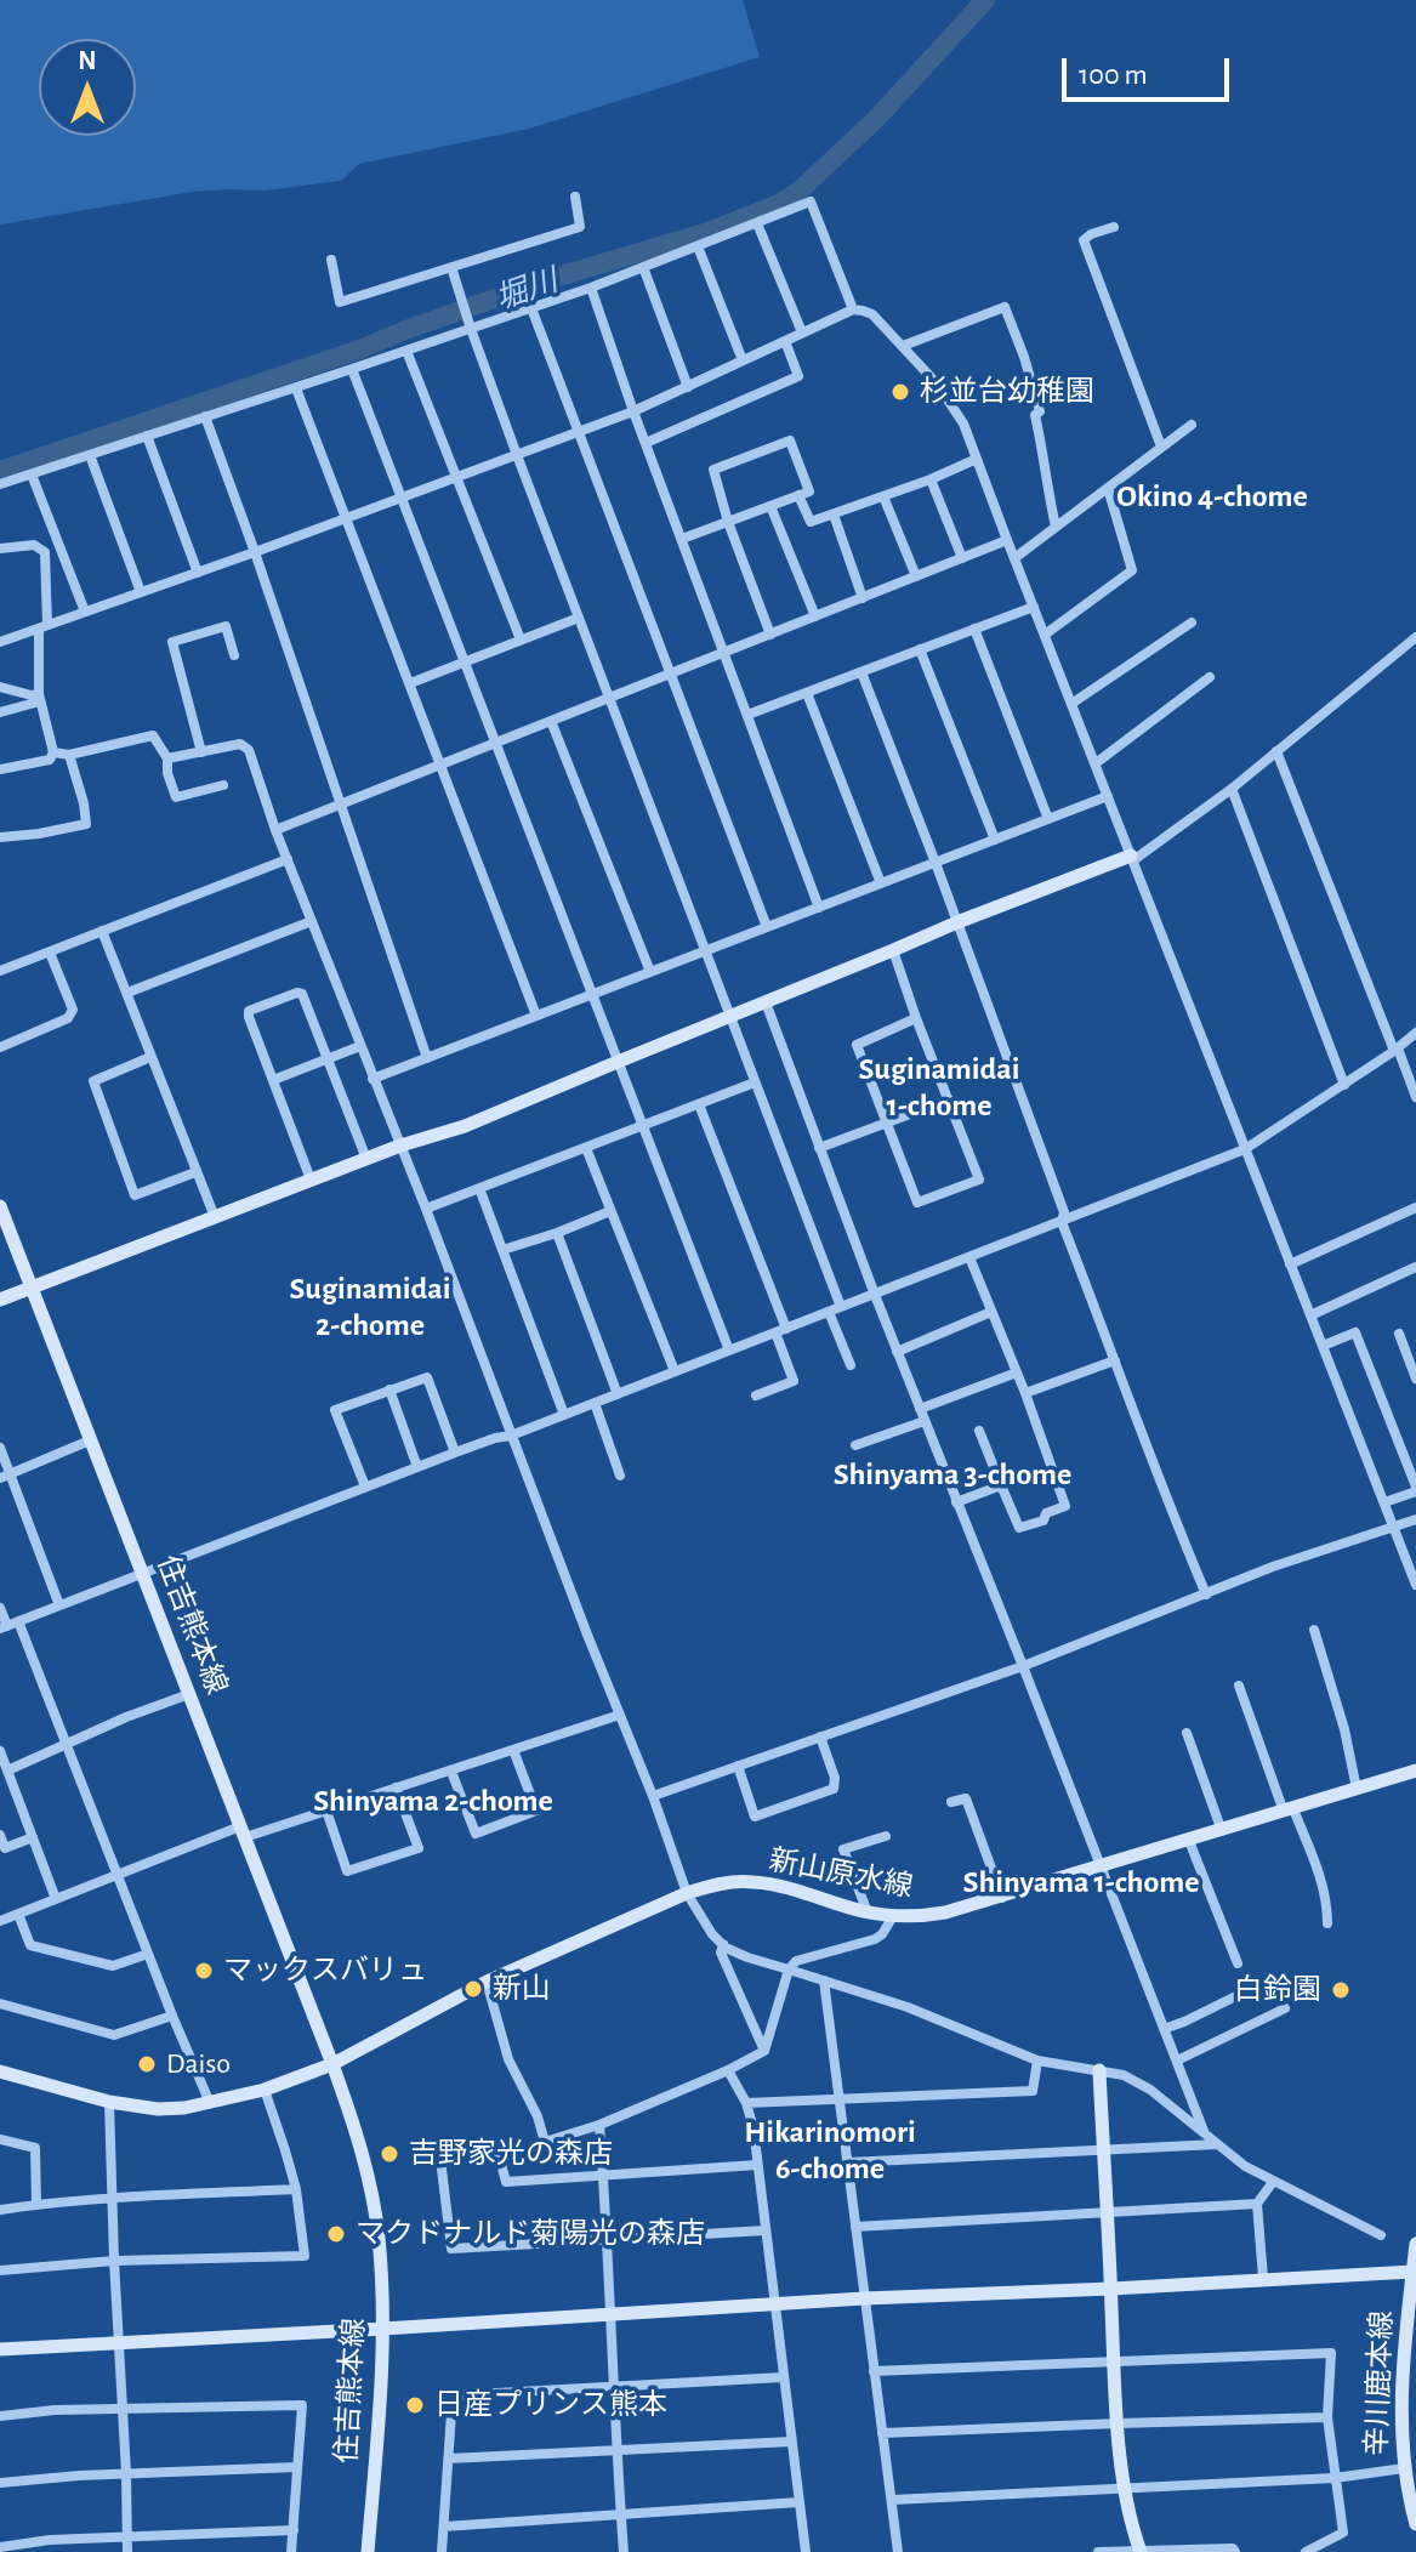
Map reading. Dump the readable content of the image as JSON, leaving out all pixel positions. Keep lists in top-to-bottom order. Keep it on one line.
{"streets":{"main road":["住吉熊本線","新山原水線","辛川鹿本線"]},"crossings":[["住吉熊本線","新山原水線"]],"districts":["Okino 4-chome","Suginamidai 1-chome","Suginamidai 2-chome","Shinyama 3-chome","Shinyama 2-chome","Shinyama 1-chome","Hikarinomori 6-chome"],"water":["堀川"],"places":["杉並台幼稚園","マックスバリュ","新山","白鈴園","Daiso","吉野家光の森店","マクドナルド菊陽光の森店","日産プリンス熊本"],"scale_bar":"100 m","north":"top"}
